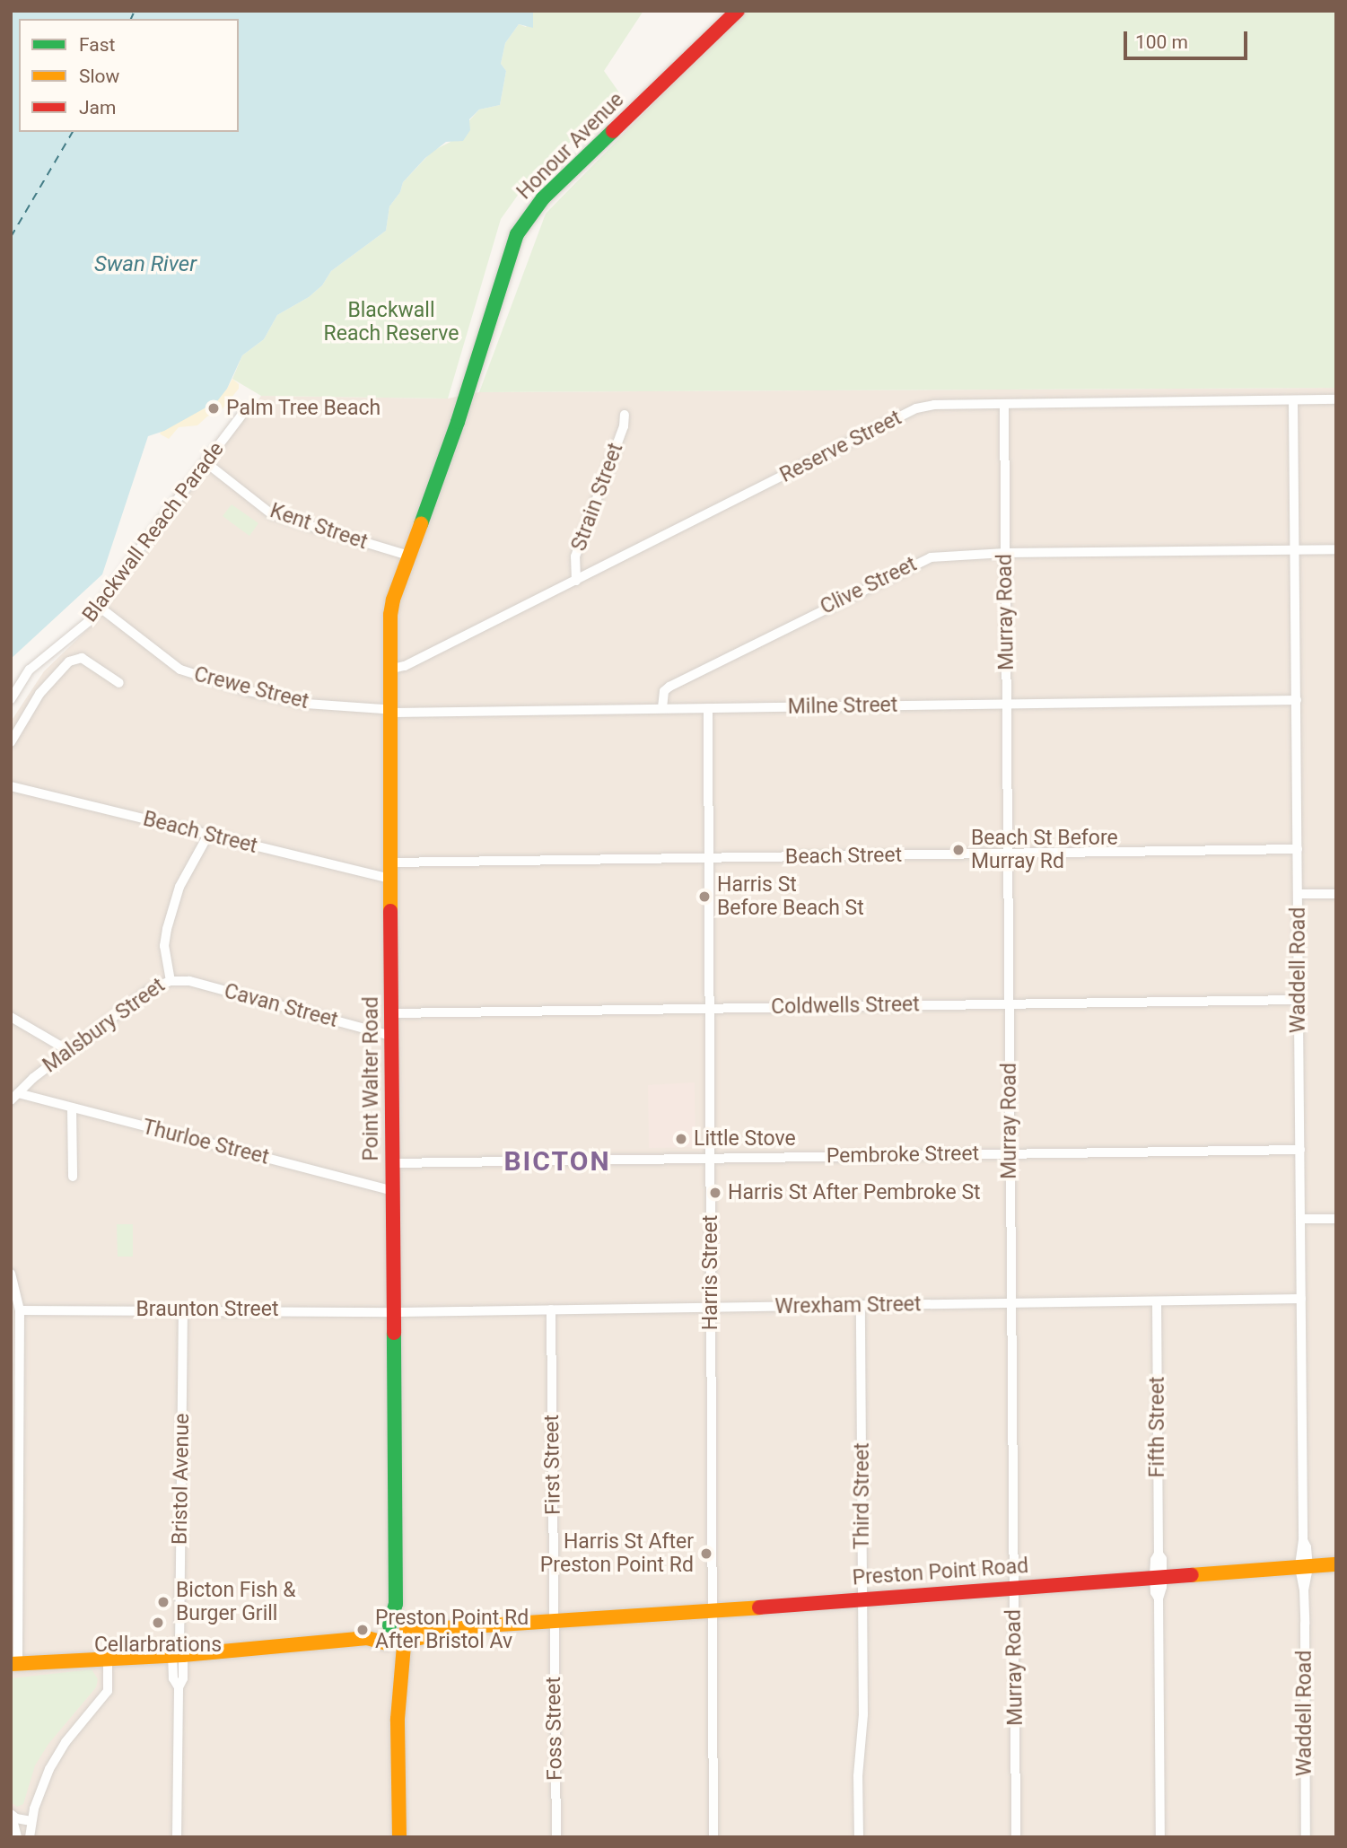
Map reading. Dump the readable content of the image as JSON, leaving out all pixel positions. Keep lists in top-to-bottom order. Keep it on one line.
{"streets":{"street":["Honour Avenue","Reserve Street","Strain Street","Kent Street","Blackwall Reach Parade","Clive Street","Murray Road","Crewe Street","Milne Street","Beach Street","Waddell Road","Cavan Street","Coldwells Street","Malsbury Street","Point Walter Road","Thurloe Street","Pembroke Street","Harris Street","Wrexham Street","Braunton Street","Fifth Street","First Street","Bristol Avenue","Third Street","Preston Point Road","Foss Street"]},"crossings":[["Honour Avenue","Kent Street"],["Honour Avenue","Point Walter Road"],["Reserve Street","Strain Street"],["Reserve Street","Murray Road"],["Reserve Street","Waddell Road"],["Reserve Street","Point Walter Road"],["Kent Street","Blackwall Reach Parade"],["Kent Street","Point Walter Road"],["Blackwall Reach Parade","Crewe Street"],["Clive Street","Murray Road"],["Clive Street","Milne Street"],["Clive Street","Waddell Road"],["Murray Road","Milne Street"],["Murray Road","Beach Street"],["Murray Road","Coldwells Street"],["Murray Road","Pembroke Street"],["Murray Road","Wrexham Street"],["Murray Road","Preston Point Road"],["Crewe Street","Milne Street"],["Crewe Street","Point Walter Road"],["Milne Street","Waddell Road"],["Milne Street","Point Walter Road"],["Milne Street","Harris Street"],["Beach Street","Waddell Road"],["Beach Street","Malsbury Street"],["Beach Street","Point Walter Road"],["Beach Street","Harris Street"],["Waddell Road","Coldwells Street"],["Waddell Road","Pembroke Street"],["Waddell Road","Wrexham Street"],["Waddell Road","Preston Point Road"],["Cavan Street","Malsbury Street"],["Cavan Street","Point Walter Road"],["Coldwells Street","Point Walter Road"],["Coldwells Street","Harris Street"],["Malsbury Street","Thurloe Street"],["Point Walter Road","Thurloe Street"],["Point Walter Road","Pembroke Street"],["Point Walter Road","Wrexham Street"],["Point Walter Road","Braunton Street"],["Point Walter Road","Preston Point Road"],["Pembroke Street","Harris Street"],["Harris Street","Wrexham Street"],["Harris Street","Preston Point Road"],["Wrexham Street","Braunton Street"],["Wrexham Street","Fifth Street"],["Wrexham Street","First Street"],["Wrexham Street","Third Street"],["Braunton Street","Bristol Avenue"],["Fifth Street","Preston Point Road"],["First Street","Preston Point Road"],["First Street","Foss Street"],["Bristol Avenue","Preston Point Road"],["Third Street","Preston Point Road"],["Preston Point Road","Foss Street"]],"districts":["BICTON"],"water":["Swan River"],"parks":["Blackwall Reach Reserve"],"places":["Palm Tree Beach","Beach St Before Murray Rd","Harris St Before Beach St","Little Stove","Harris St After Pembroke St","Harris St After Preston Point Rd","Bicton Fish & Burger Grill","Cellarbrations","Preston Point Rd After Bristol Av"],"legend":["Fast","Slow","Jam"],"scale_bar":"100 m"}
